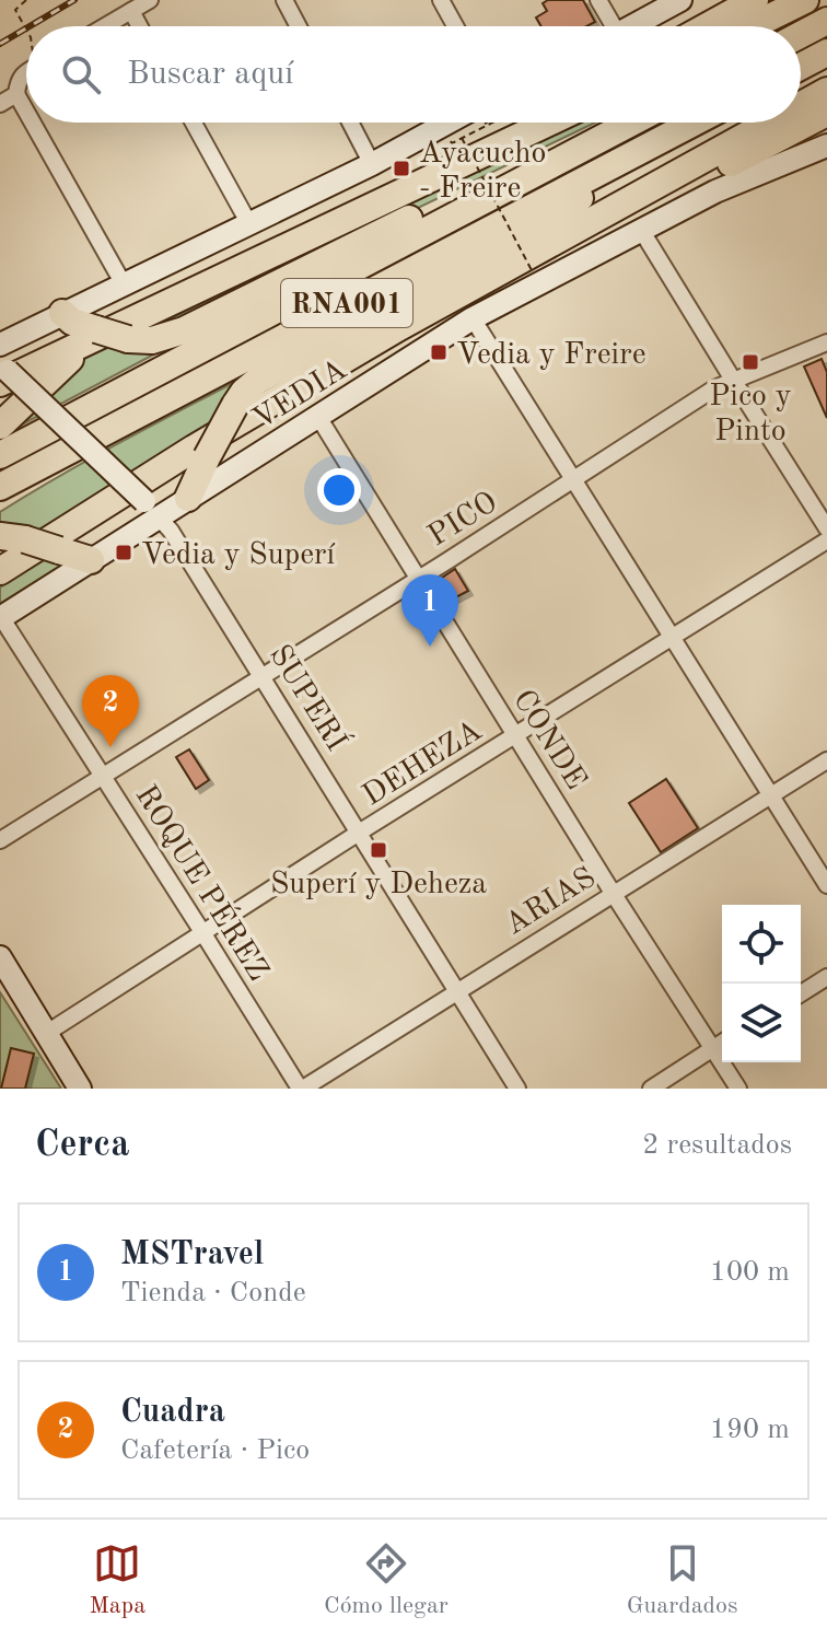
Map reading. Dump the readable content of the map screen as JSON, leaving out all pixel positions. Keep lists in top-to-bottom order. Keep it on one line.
{"streets":{"highway":["RNA001"],"street":["VEDIA","PICO","SUPERÍ","CONDE","DEHEZA","ROQUE PÉREZ","ARIAS"]},"crossings":[["VEDIA","SUPERÍ"],["VEDIA","CONDE"],["VEDIA","ROQUE PÉREZ"],["PICO","SUPERÍ"],["PICO","CONDE"],["PICO","ROQUE PÉREZ"],["SUPERÍ","DEHEZA"],["SUPERÍ","ARIAS"],["CONDE","DEHEZA"],["CONDE","ARIAS"],["DEHEZA","ROQUE PÉREZ"],["ROQUE PÉREZ","ARIAS"]],"places":{"transit":["Ayacucho - Freire","Vedia y Freire","Pico y Pinto","Vedia y Superí","Superí y Deheza"]},"page":{"search":"Buscar aquí","pins":["1","2"],"heading":["Cerca","2 resultados"],"list":[{"mark":"1","name":"MSTravel","note":"Tienda · Conde","value":"100 m"},{"mark":"2","name":"Cuadra","note":"Cafetería · Pico","value":"190 m"}],"nav":["Mapa","Cómo llegar","Guardados"]}}
